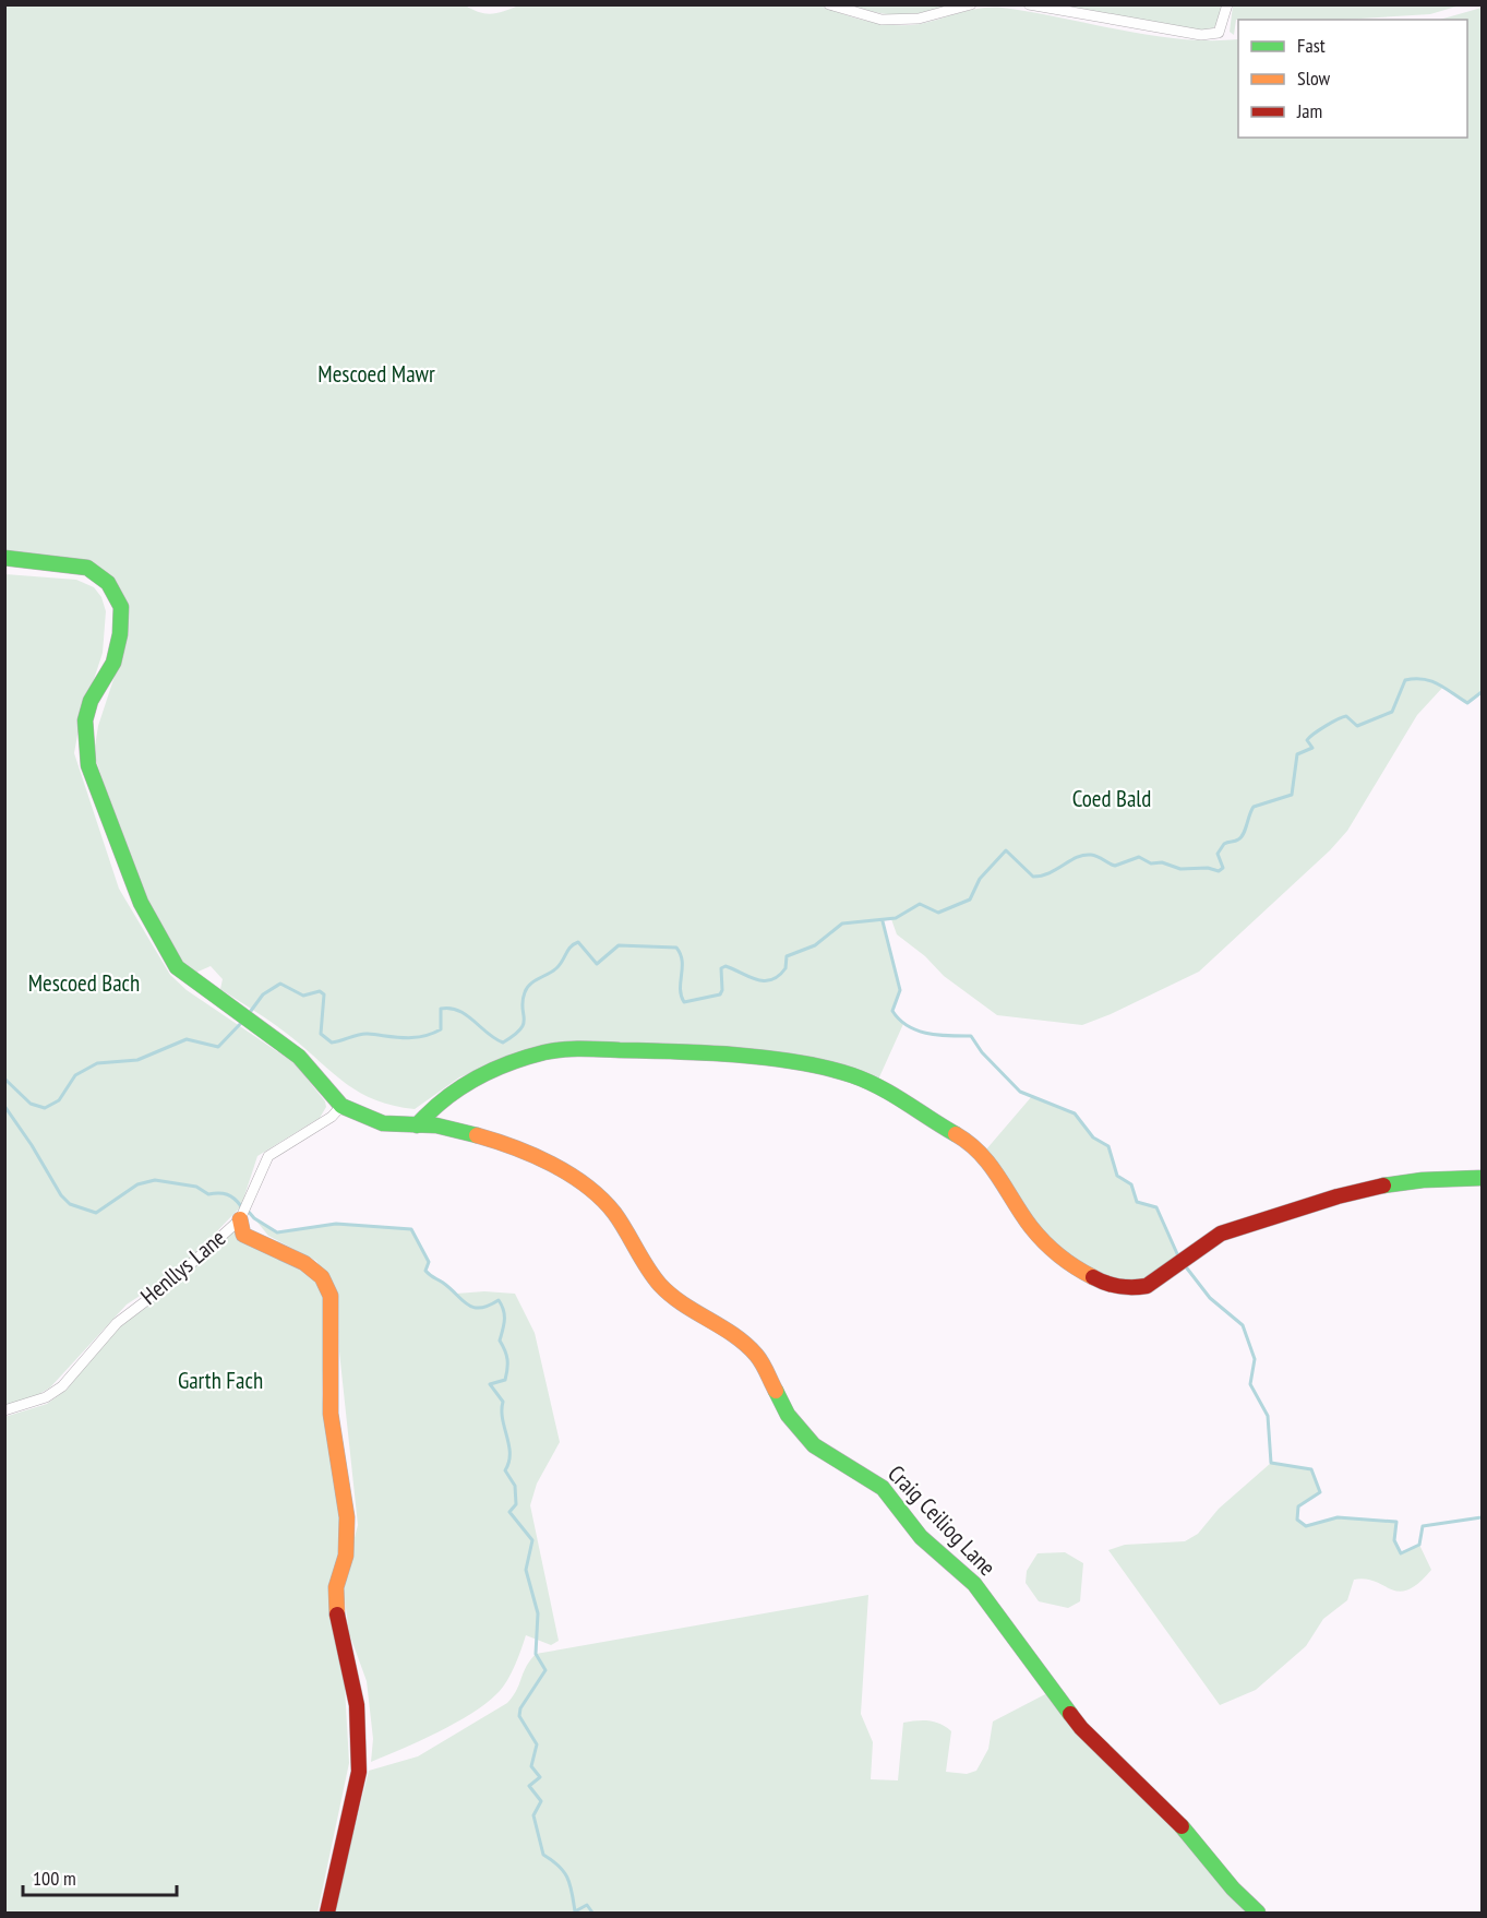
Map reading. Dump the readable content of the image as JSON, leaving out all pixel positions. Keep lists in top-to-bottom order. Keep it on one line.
{"streets":{"street":["Henllys Lane","Craig Ceiliog Lane"]},"crossings":[["Henllys Lane","Craig Ceiliog Lane"]],"parks":["Mescoed Mawr","Coed Bald","Mescoed Bach","Garth Fach"],"legend":["Fast","Slow","Jam"],"scale_bar":"100 m"}
